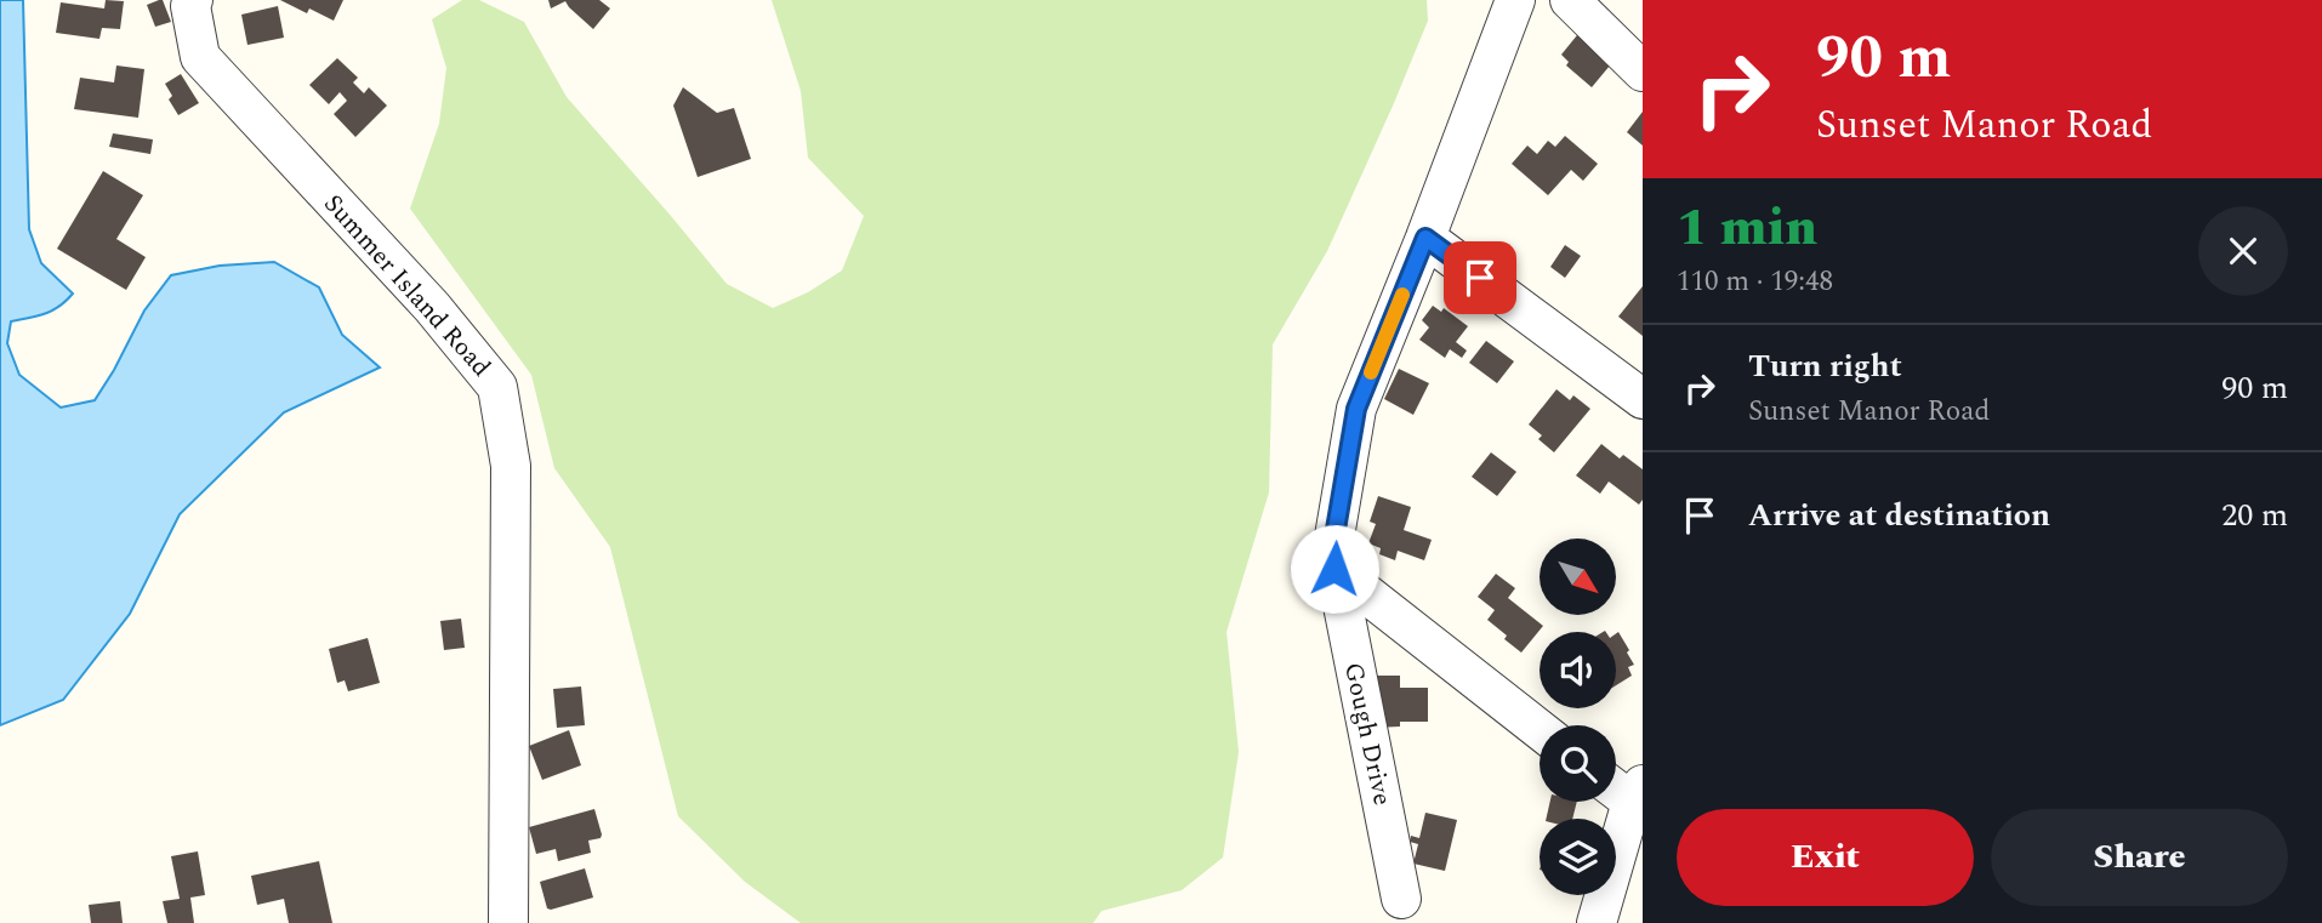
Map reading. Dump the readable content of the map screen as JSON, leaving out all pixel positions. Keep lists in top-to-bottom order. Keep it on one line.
{"streets":{"street":["Summer Island Road","Gough Drive"]},"north":"bottom right","page":{"turn":["90 m","Sunset Manor Road"],"heading":["1 min","110 m · 19:48"],"list":[{"name":"Turn right","note":"Sunset Manor Road","value":"90 m"},{"name":"Arrive at destination","value":"20 m"}],"buttons":["Exit","Share"]}}
